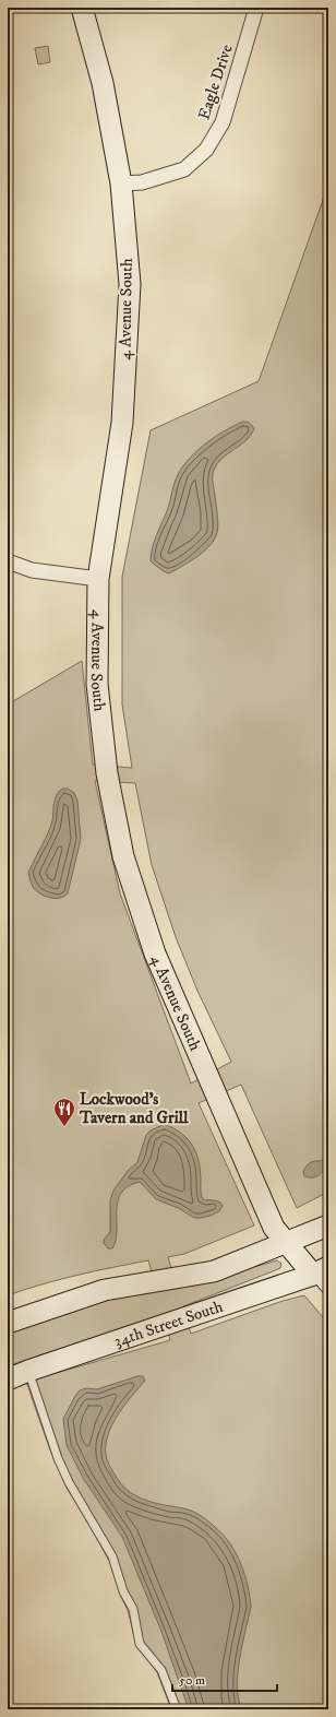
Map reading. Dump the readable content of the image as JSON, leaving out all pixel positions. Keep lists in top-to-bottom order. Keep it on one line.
{"streets":{"street":["Eagle Drive","4 Avenue South","34th Street South"]},"crossings":[["Eagle Drive","4 Avenue South"],["4 Avenue South","34th Street South"]],"places":{"restaurant":["Lockwood's Tavern and Grill"]},"scale_bar":"50 m"}
